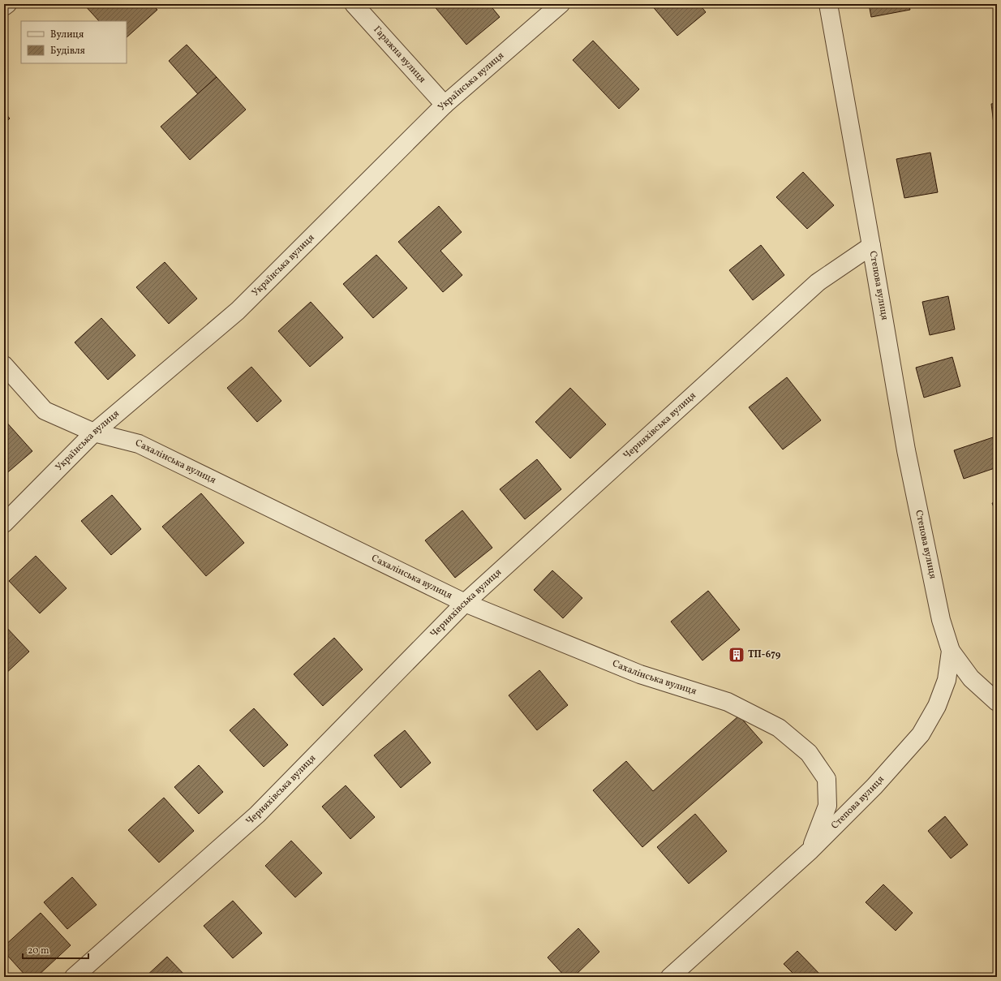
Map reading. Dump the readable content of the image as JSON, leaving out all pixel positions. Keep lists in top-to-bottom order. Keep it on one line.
{"streets":{"street":["Гаражна вулиця","Українська вулиця","Степова вулиця","Черняхівська вулиця","Сахалінська вулиця"]},"crossings":[["Гаражна вулиця","Українська вулиця"],["Українська вулиця","Сахалінська вулиця"],["Степова вулиця","Черняхівська вулиця"],["Степова вулиця","Сахалінська вулиця"],["Черняхівська вулиця","Сахалінська вулиця"]],"places":{"building":["ТП-679"]},"legend":["Вулиця","Будівля"],"scale_bar":"20 m"}
